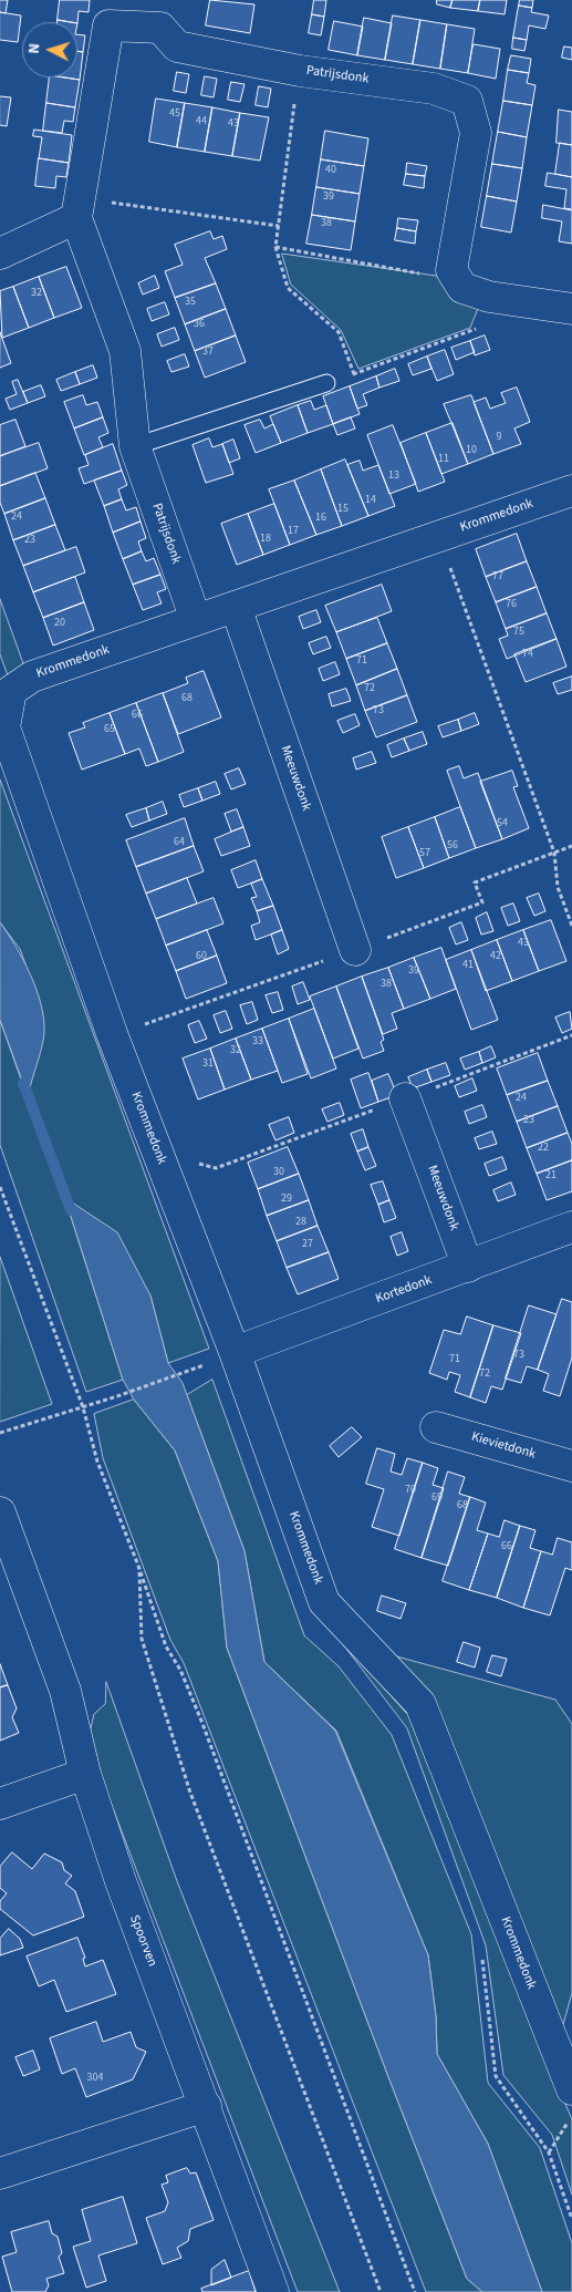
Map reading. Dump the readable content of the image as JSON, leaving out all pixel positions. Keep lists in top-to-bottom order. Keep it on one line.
{"streets":{"street":["Patrijsdonk","Krommedonk","Meeuwdonk","Kortedonk","Kievietdonk","Spoorven"]},"crossings":[["Patrijsdonk","Krommedonk"],["Krommedonk","Meeuwdonk"],["Krommedonk","Kortedonk"],["Meeuwdonk","Kortedonk"]],"house_numbers":["45","44","43","40","39","38","32","35","36","37","9","10","11","13","14","15","24","16","17","18","23","77","76","20","75","74","71","72","68","73","66","65","54","64","56","57","43","60","42","41","39","38","33","32","31","24","23","22","30","21","29","28","27","73","71","72","70","69","68","66","304"],"north":"left"}
